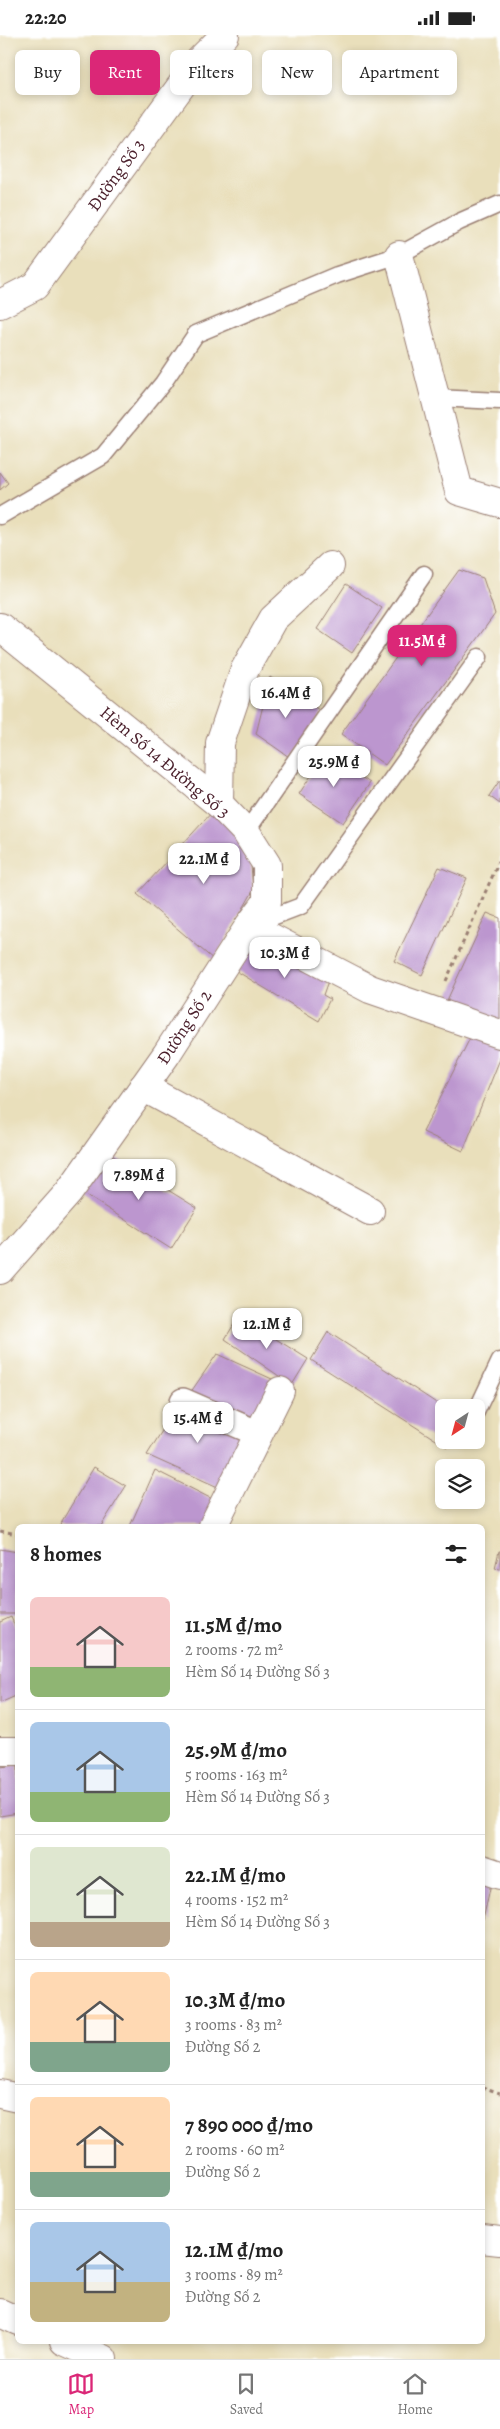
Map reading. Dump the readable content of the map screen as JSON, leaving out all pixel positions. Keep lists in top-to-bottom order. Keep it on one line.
{"streets":{"street":["Đường Số 3","Hèm Số 14 Đường Số 3","Đường Số 2"]},"crossings":[["Hèm Số 14 Đường Số 3","Đường Số 2"]],"north":"bottom left","page":{"status":"22:20","chip":["Buy","Rent","Filters","New","Apartment"],"price":["11.5M ₫","16.4M ₫","25.9M ₫","22.1M ₫","10.3M ₫","7.89M ₫","12.1M ₫","15.4M ₫"],"heading":"8 homes","list":[{"name":"11.5M ₫/mo","note":"2 rooms · 72 m² · Hèm Số 14 Đường Số 3"},{"name":"25.9M ₫/mo","note":"5 rooms · 163 m² · Hèm Số 14 Đường Số 3"},{"name":"22.1M ₫/mo","note":"4 rooms · 152 m² · Hèm Số 14 Đường Số 3"},{"name":"10.3M ₫/mo","note":"3 rooms · 83 m² · Đường Số 2"},{"name":"7 890 000 ₫/mo","note":"2 rooms · 60 m² · Đường Số 2"},{"name":"12.1M ₫/mo","note":"3 rooms · 89 m² · Đường Số 2"}],"tabs":["Map","Saved","Home"]}}
